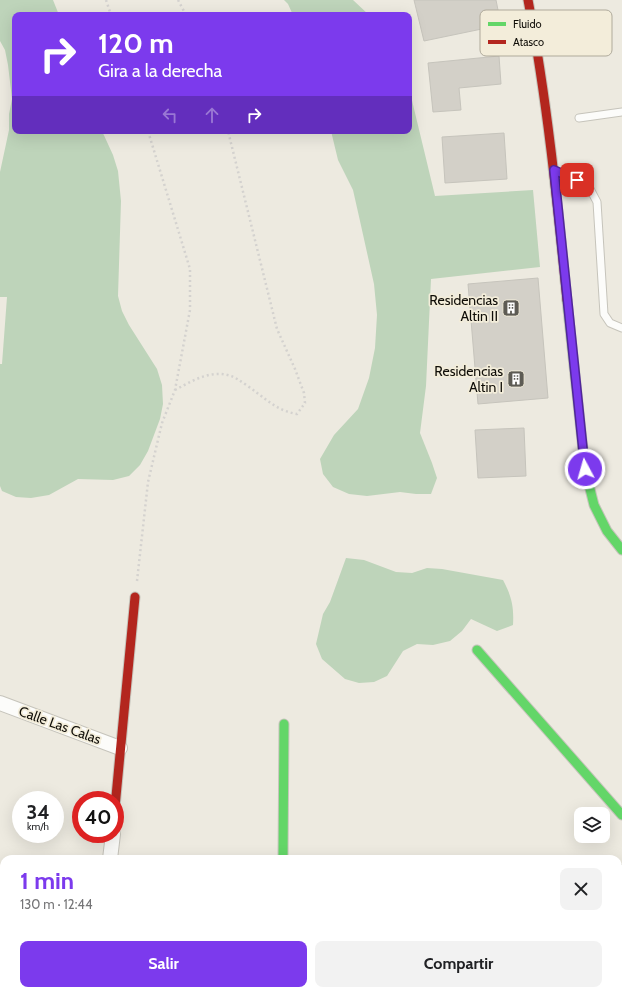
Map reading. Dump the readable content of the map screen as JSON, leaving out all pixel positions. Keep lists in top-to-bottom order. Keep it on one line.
{"streets":{"street":["Calle Las Calas"]},"places":{"building":["Residencias Altin II","Residencias Altin I"]},"legend":["Fluido","Atasco"],"page":{"turn":["120 m","Gira a la derecha"],"speed":"34 km/h","limit":"40","heading":["1 min","130 m · 12:44"],"buttons":["Salir","Compartir"]}}
